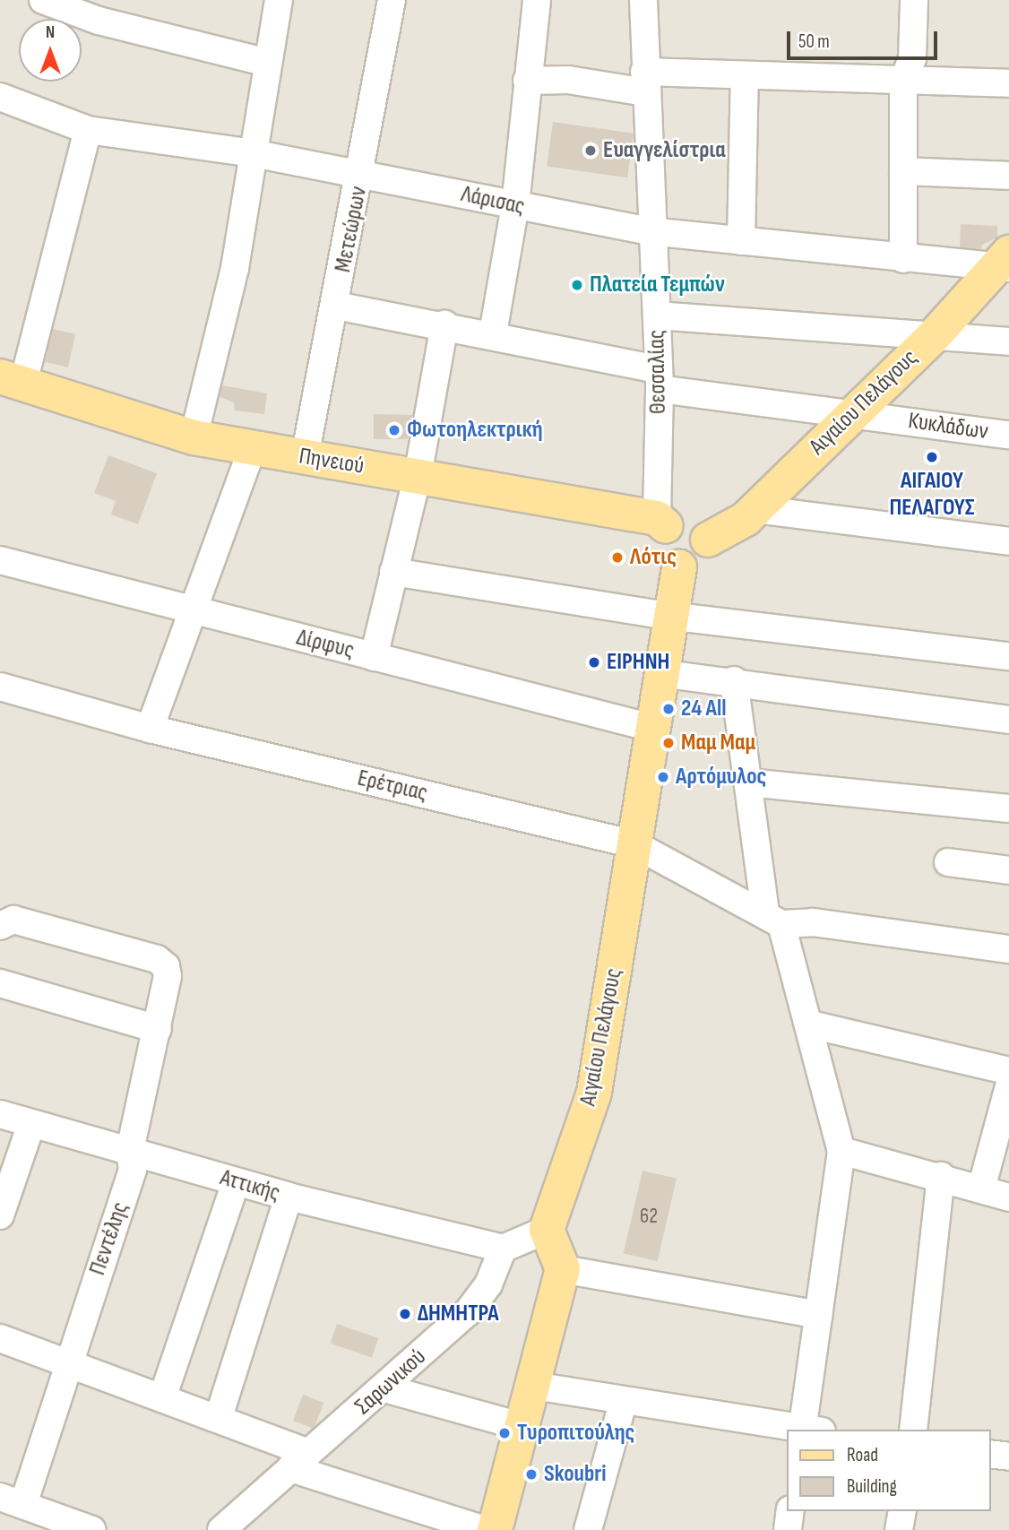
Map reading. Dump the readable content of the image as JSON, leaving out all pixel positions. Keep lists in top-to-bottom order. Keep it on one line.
{"streets":{"main road":["Αιγαίου Πελάγους","Πηνειού"],"street":["Λάρισας","Μετεώρων","Θεσσαλίας","Κυκλάδων","Δίρφυς","Ερέτριας","Αττικής","Πεντέλης","Σαρωνικού"]},"crossings":[["Λάρισας","Μετεώρων"],["Λάρισας","Θεσσαλίας"],["Λάρισας","Αιγαίου Πελάγους"],["Μετεώρων","Κυκλάδων"],["Μετεώρων","Πηνειού"],["Θεσσαλίας","Αιγαίου Πελάγους"],["Θεσσαλίας","Κυκλάδων"],["Θεσσαλίας","Πηνειού"],["Αιγαίου Πελάγους","Κυκλάδων"],["Αιγαίου Πελάγους","Πηνειού"],["Αιγαίου Πελάγους","Δίρφυς"],["Αιγαίου Πελάγους","Ερέτριας"],["Αττικής","Πεντέλης"],["Αττικής","Σαρωνικού"]],"places":["Ευαγγελίστρια","Πλατεία Τεμπών","Φωτοηλεκτρική","ΑΙΓΑΙΟΥ ΠΕΛΑΓΟΥΣ","Λότις","ΕΙΡΗΝΗ","24 All","Μαμ Μαμ","Αρτόμυλος","ΔΗΜΗΤΡΑ","Τυροπιτούλης","Skoubri"],"house_numbers":["62"],"legend":["Road","Building"],"scale_bar":"50 m","north":"top"}
